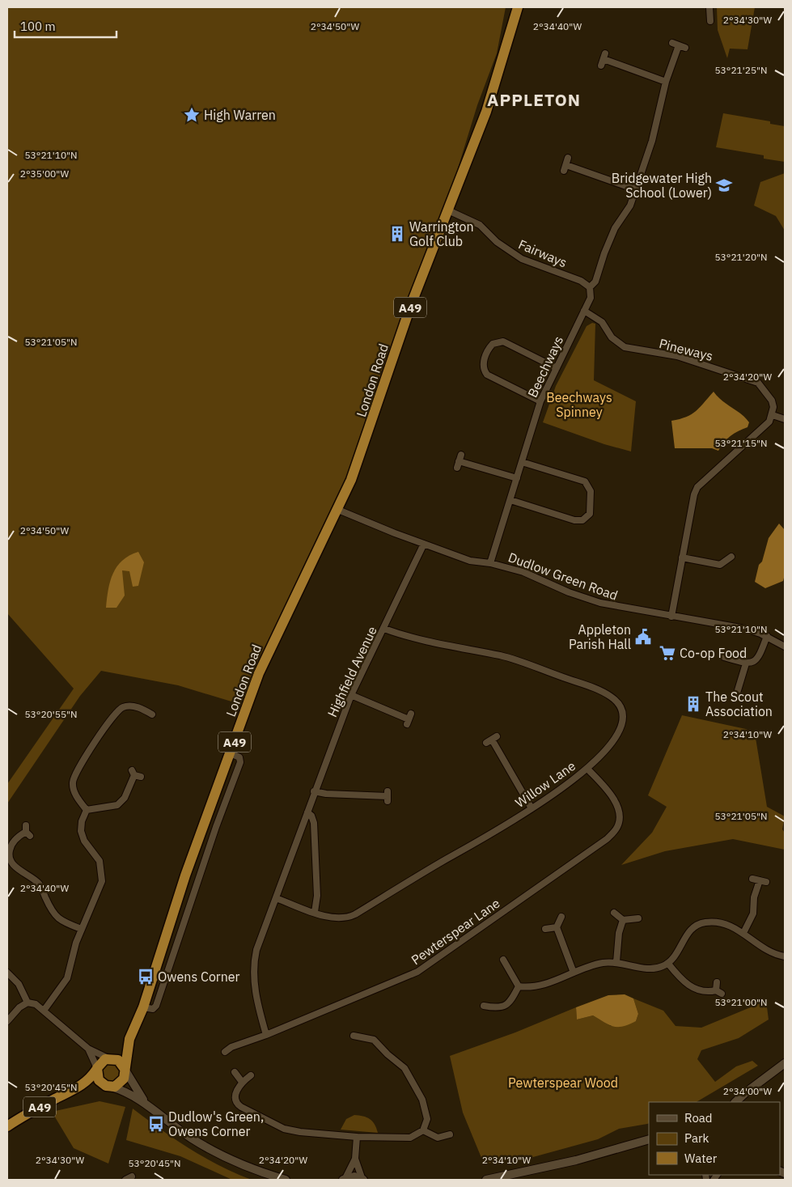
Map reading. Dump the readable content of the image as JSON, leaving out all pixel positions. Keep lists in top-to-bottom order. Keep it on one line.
{"streets":{"highway":["A49","London Road"],"street":["Fairways","Pineways","Beechways","Dudlow Green Road","Highfield Avenue","Willow Lane","Pewterspear Lane"]},"crossings":[["Fairways","Beechways"],["Fairways","London Road"],["A49","London Road"],["Pineways","Beechways"],["Beechways","Dudlow Green Road"],["London Road","Dudlow Green Road"],["Dudlow Green Road","Highfield Avenue"],["Highfield Avenue","Willow Lane"],["Highfield Avenue","Pewterspear Lane"],["Willow Lane","Pewterspear Lane"]],"districts":["APPLETON"],"parks":["Beechways Spinney","Pewterspear Wood"],"places":{"place":["High Warren"],"school or university":["Bridgewater High School (Lower)"],"building":["Warrington Golf Club","The Scout Association"],"public building":["Appleton Parish Hall"],"supermarket":["Co-op Food"],"bus stop":["Owens Corner","Dudlow's Green, Owens Corner"]},"legend":["Road","Park","Water"],"scale_bar":"100 m","coordinates":["2°34'30\"W","2°34'50\"W","2°34'40\"W","53°21'25\"N","53°21'10\"N","2°35'00\"W","53°21'20\"N","53°21'05\"N","2°34'20\"W","53°21'15\"N","53°20'55\"N","2°34'10\"W","53°21'00\"N","53°20'45\"N","2°34'00\"W"]}
